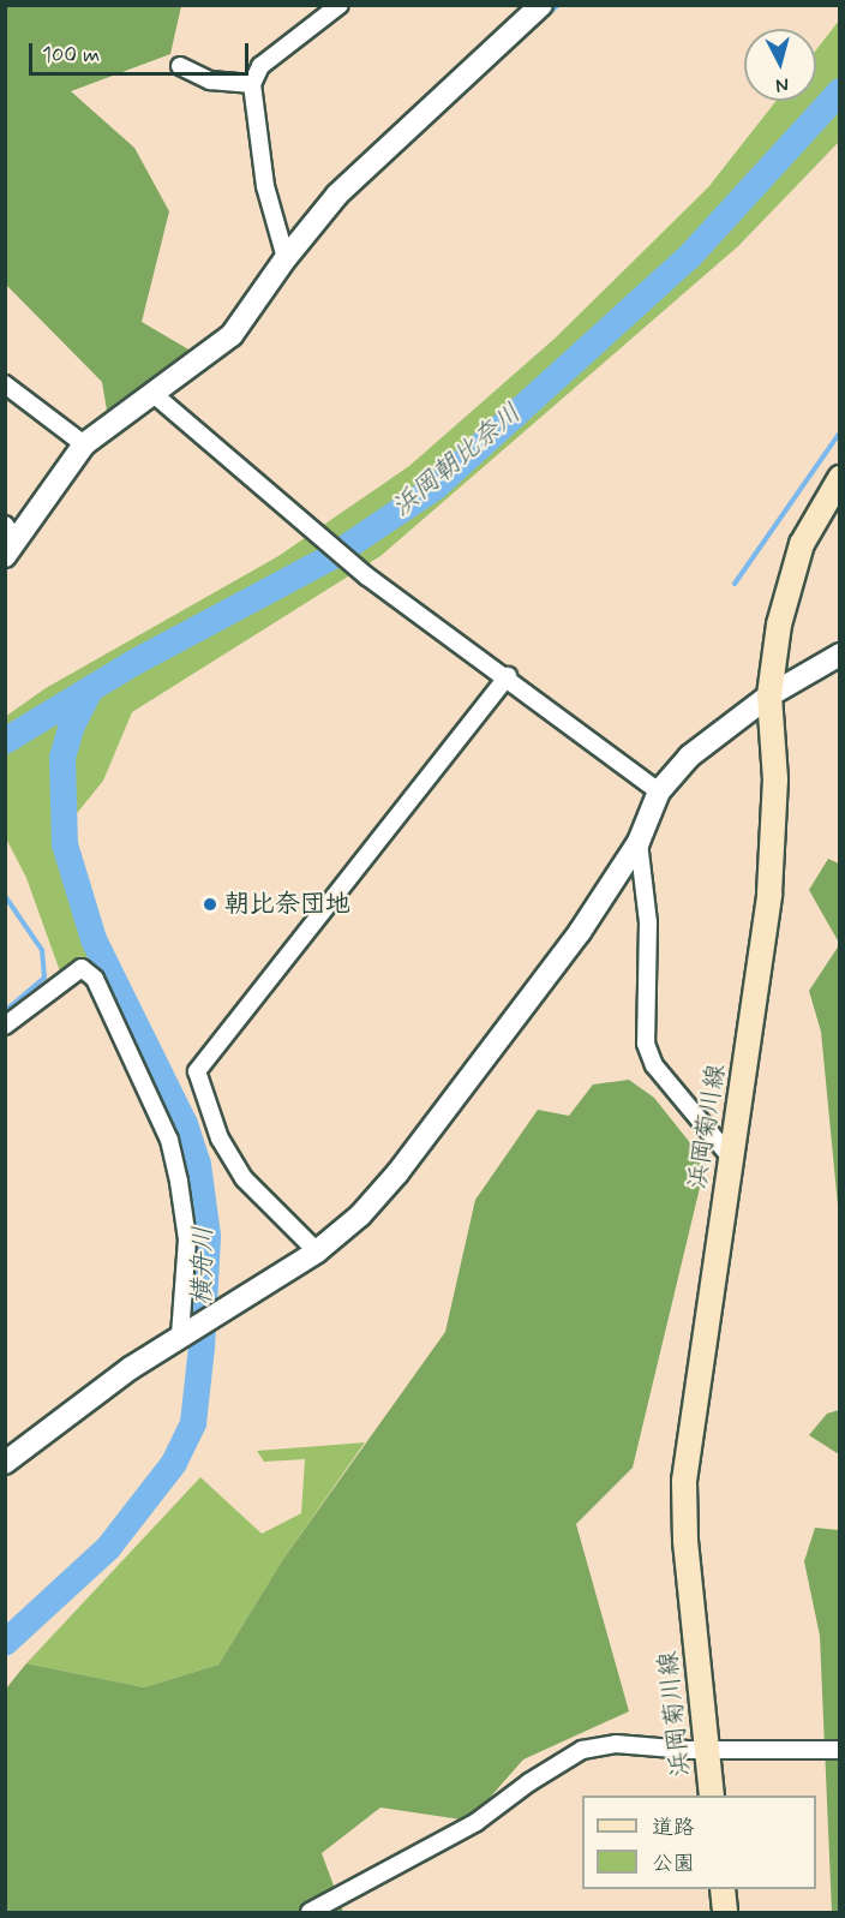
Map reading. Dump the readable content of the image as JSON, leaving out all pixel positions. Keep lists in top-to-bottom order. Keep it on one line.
{"streets":{"main road":["浜岡菊川線"]},"water":["浜岡朝比奈川","横舟川"],"places":["朝比奈団地"],"legend":["道路","公園"],"scale_bar":"100 m","north":"bottom"}
